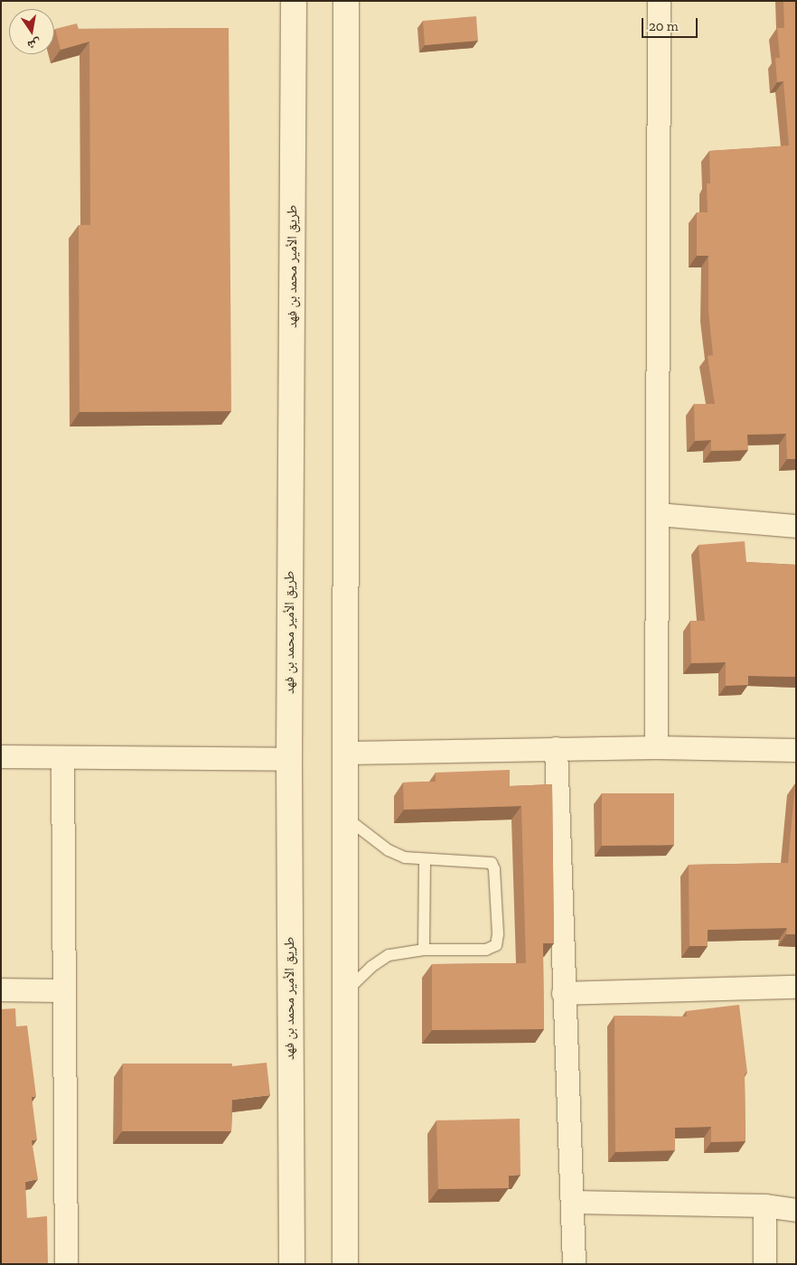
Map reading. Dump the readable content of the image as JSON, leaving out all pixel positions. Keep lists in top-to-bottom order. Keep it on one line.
{"streets":{"street":["طريق الأمير محمد بن فهد"]},"scale_bar":"20 m","north":"bottom"}
